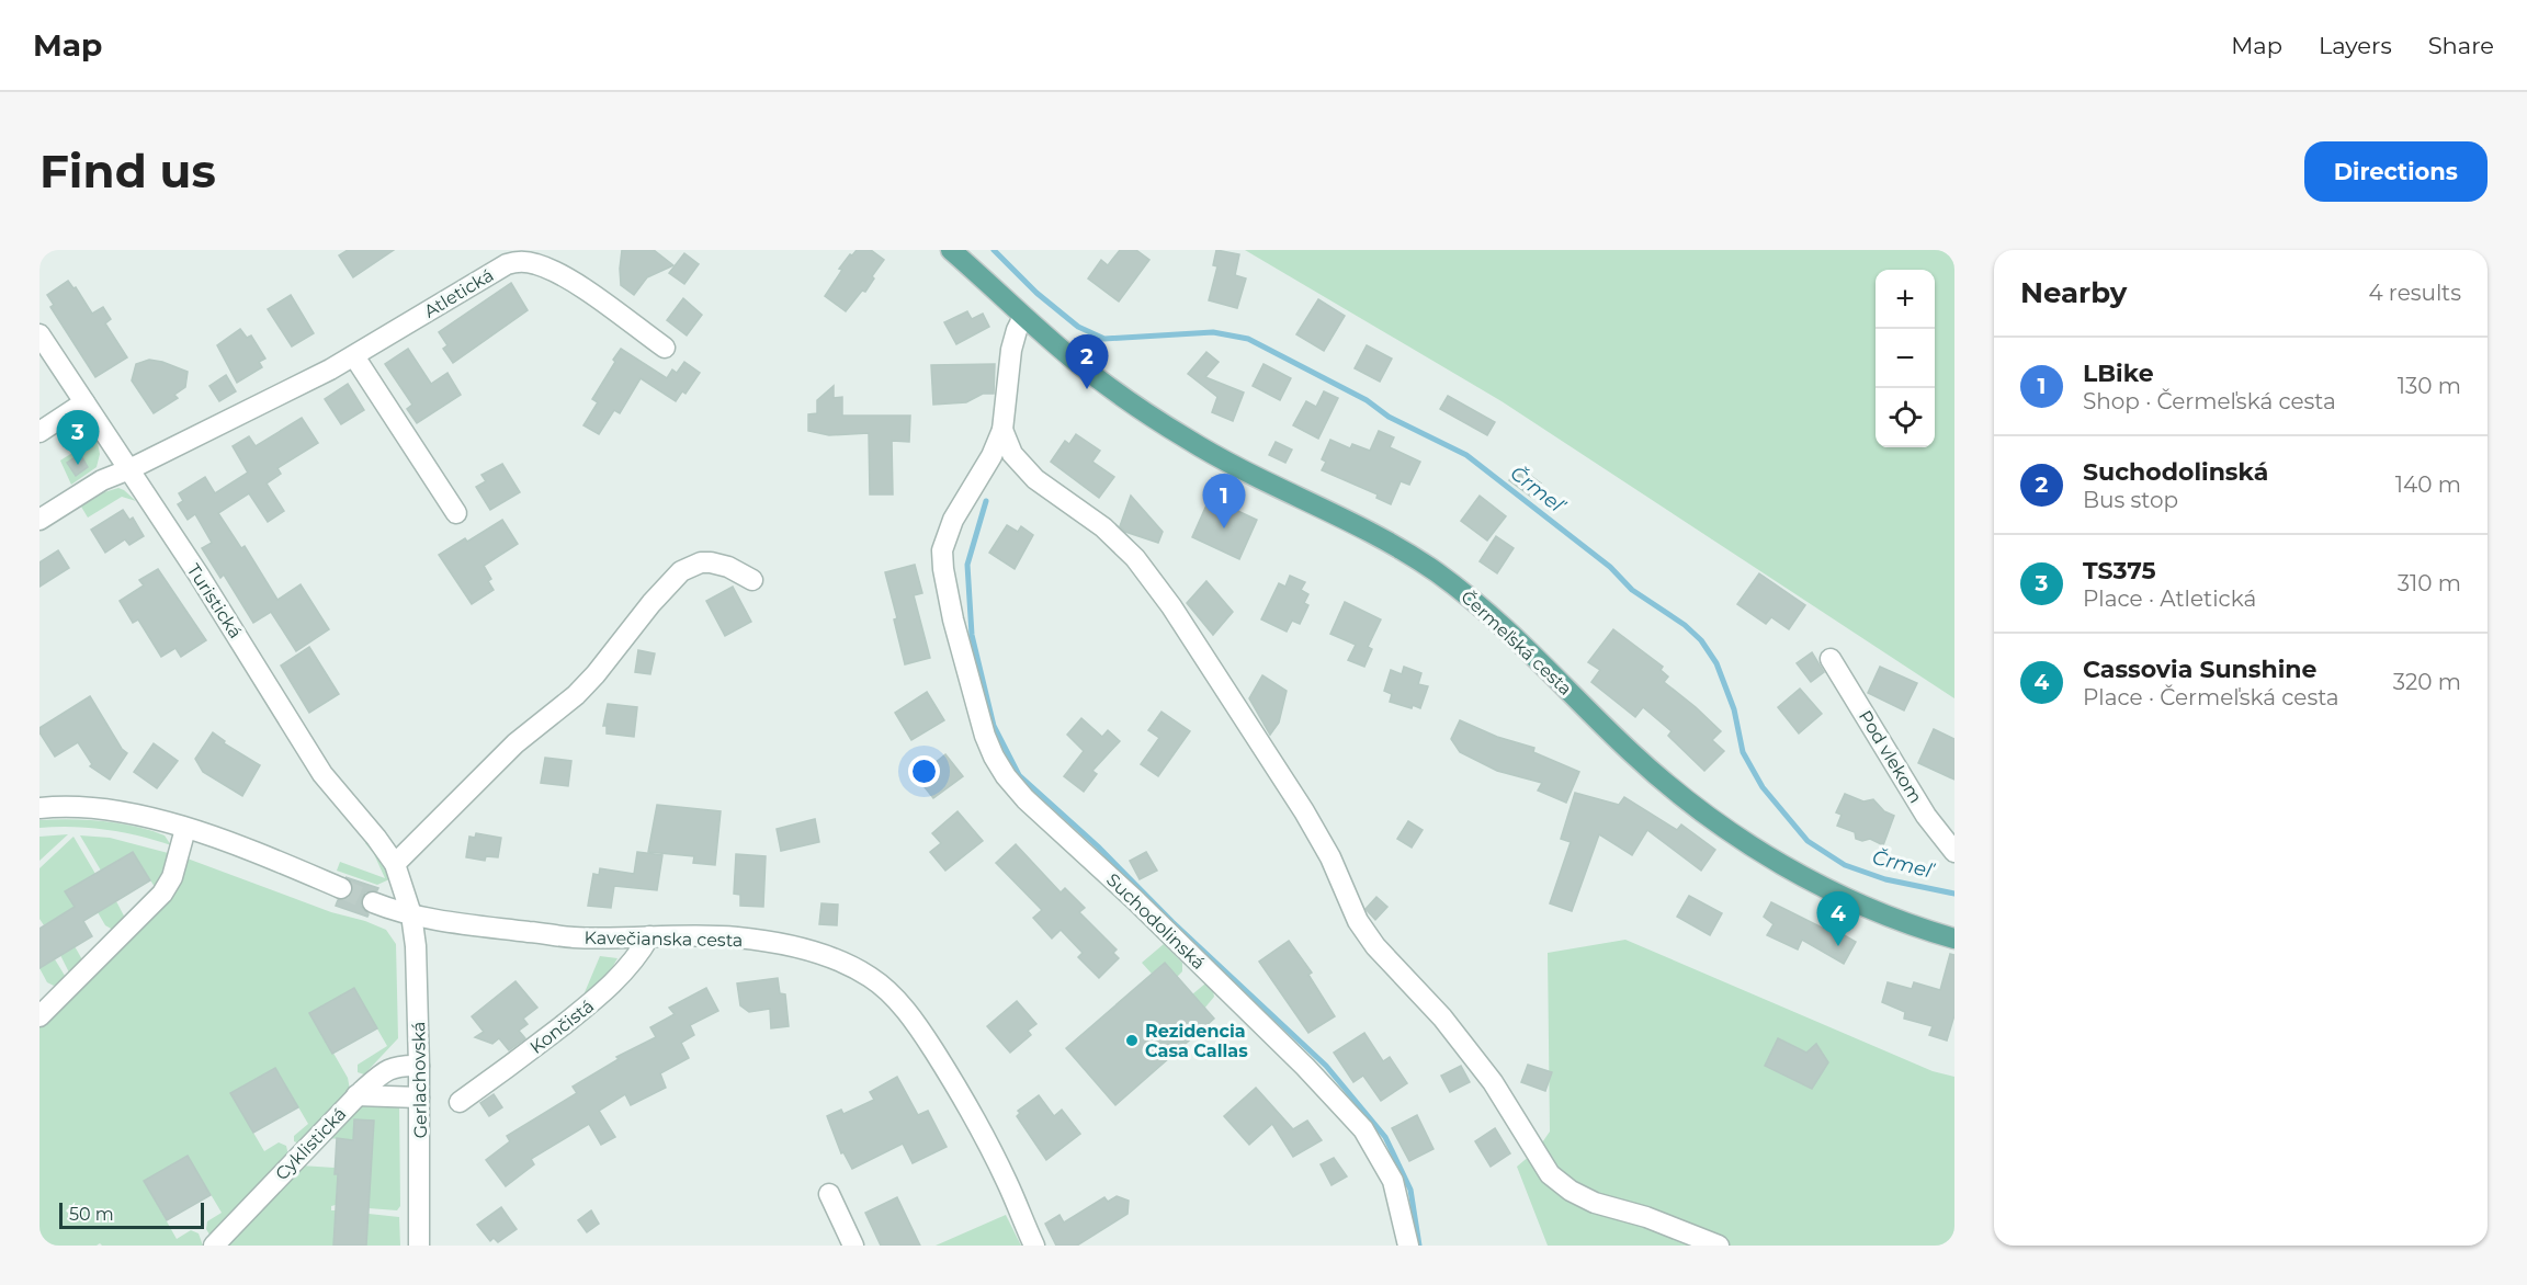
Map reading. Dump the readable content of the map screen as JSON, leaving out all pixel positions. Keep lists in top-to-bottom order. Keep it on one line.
{"streets":{"main road":["Čermeľská cesta"],"street":["Atletická","Turistická","Pod vlekom","Suchodolinská","Kavečianska cesta","Končistá","Gerlachovská","Cyklistická"]},"crossings":[["Atletická","Turistická"],["Turistická","Kavečianska cesta"],["Turistická","Gerlachovská"],["Čermeľská cesta","Suchodolinská"],["Kavečianska cesta","Končistá"],["Kavečianska cesta","Gerlachovská"],["Gerlachovská","Cyklistická"]],"water":["Črmeľ"],"places":["Rezidencia Casa Callas"],"scale_bar":"50 m","page":{"header":"Map","nav":["Map","Layers","Share"],"buttons":"Directions","title":"Find us","heading":["Nearby","4 results"],"map_buttons":["+","−"],"pins":["2","3","1","4"],"list":[{"mark":"1","name":"LBike","note":"Shop · Čermeľská cesta","value":"130 m"},{"mark":"2","name":"Suchodolinská","note":"Bus stop","value":"140 m"},{"mark":"3","name":"TS375","note":"Place · Atletická","value":"310 m"},{"mark":"4","name":"Cassovia Sunshine","note":"Place · Čermeľská cesta","value":"320 m"}],"scale":"50 m"}}
